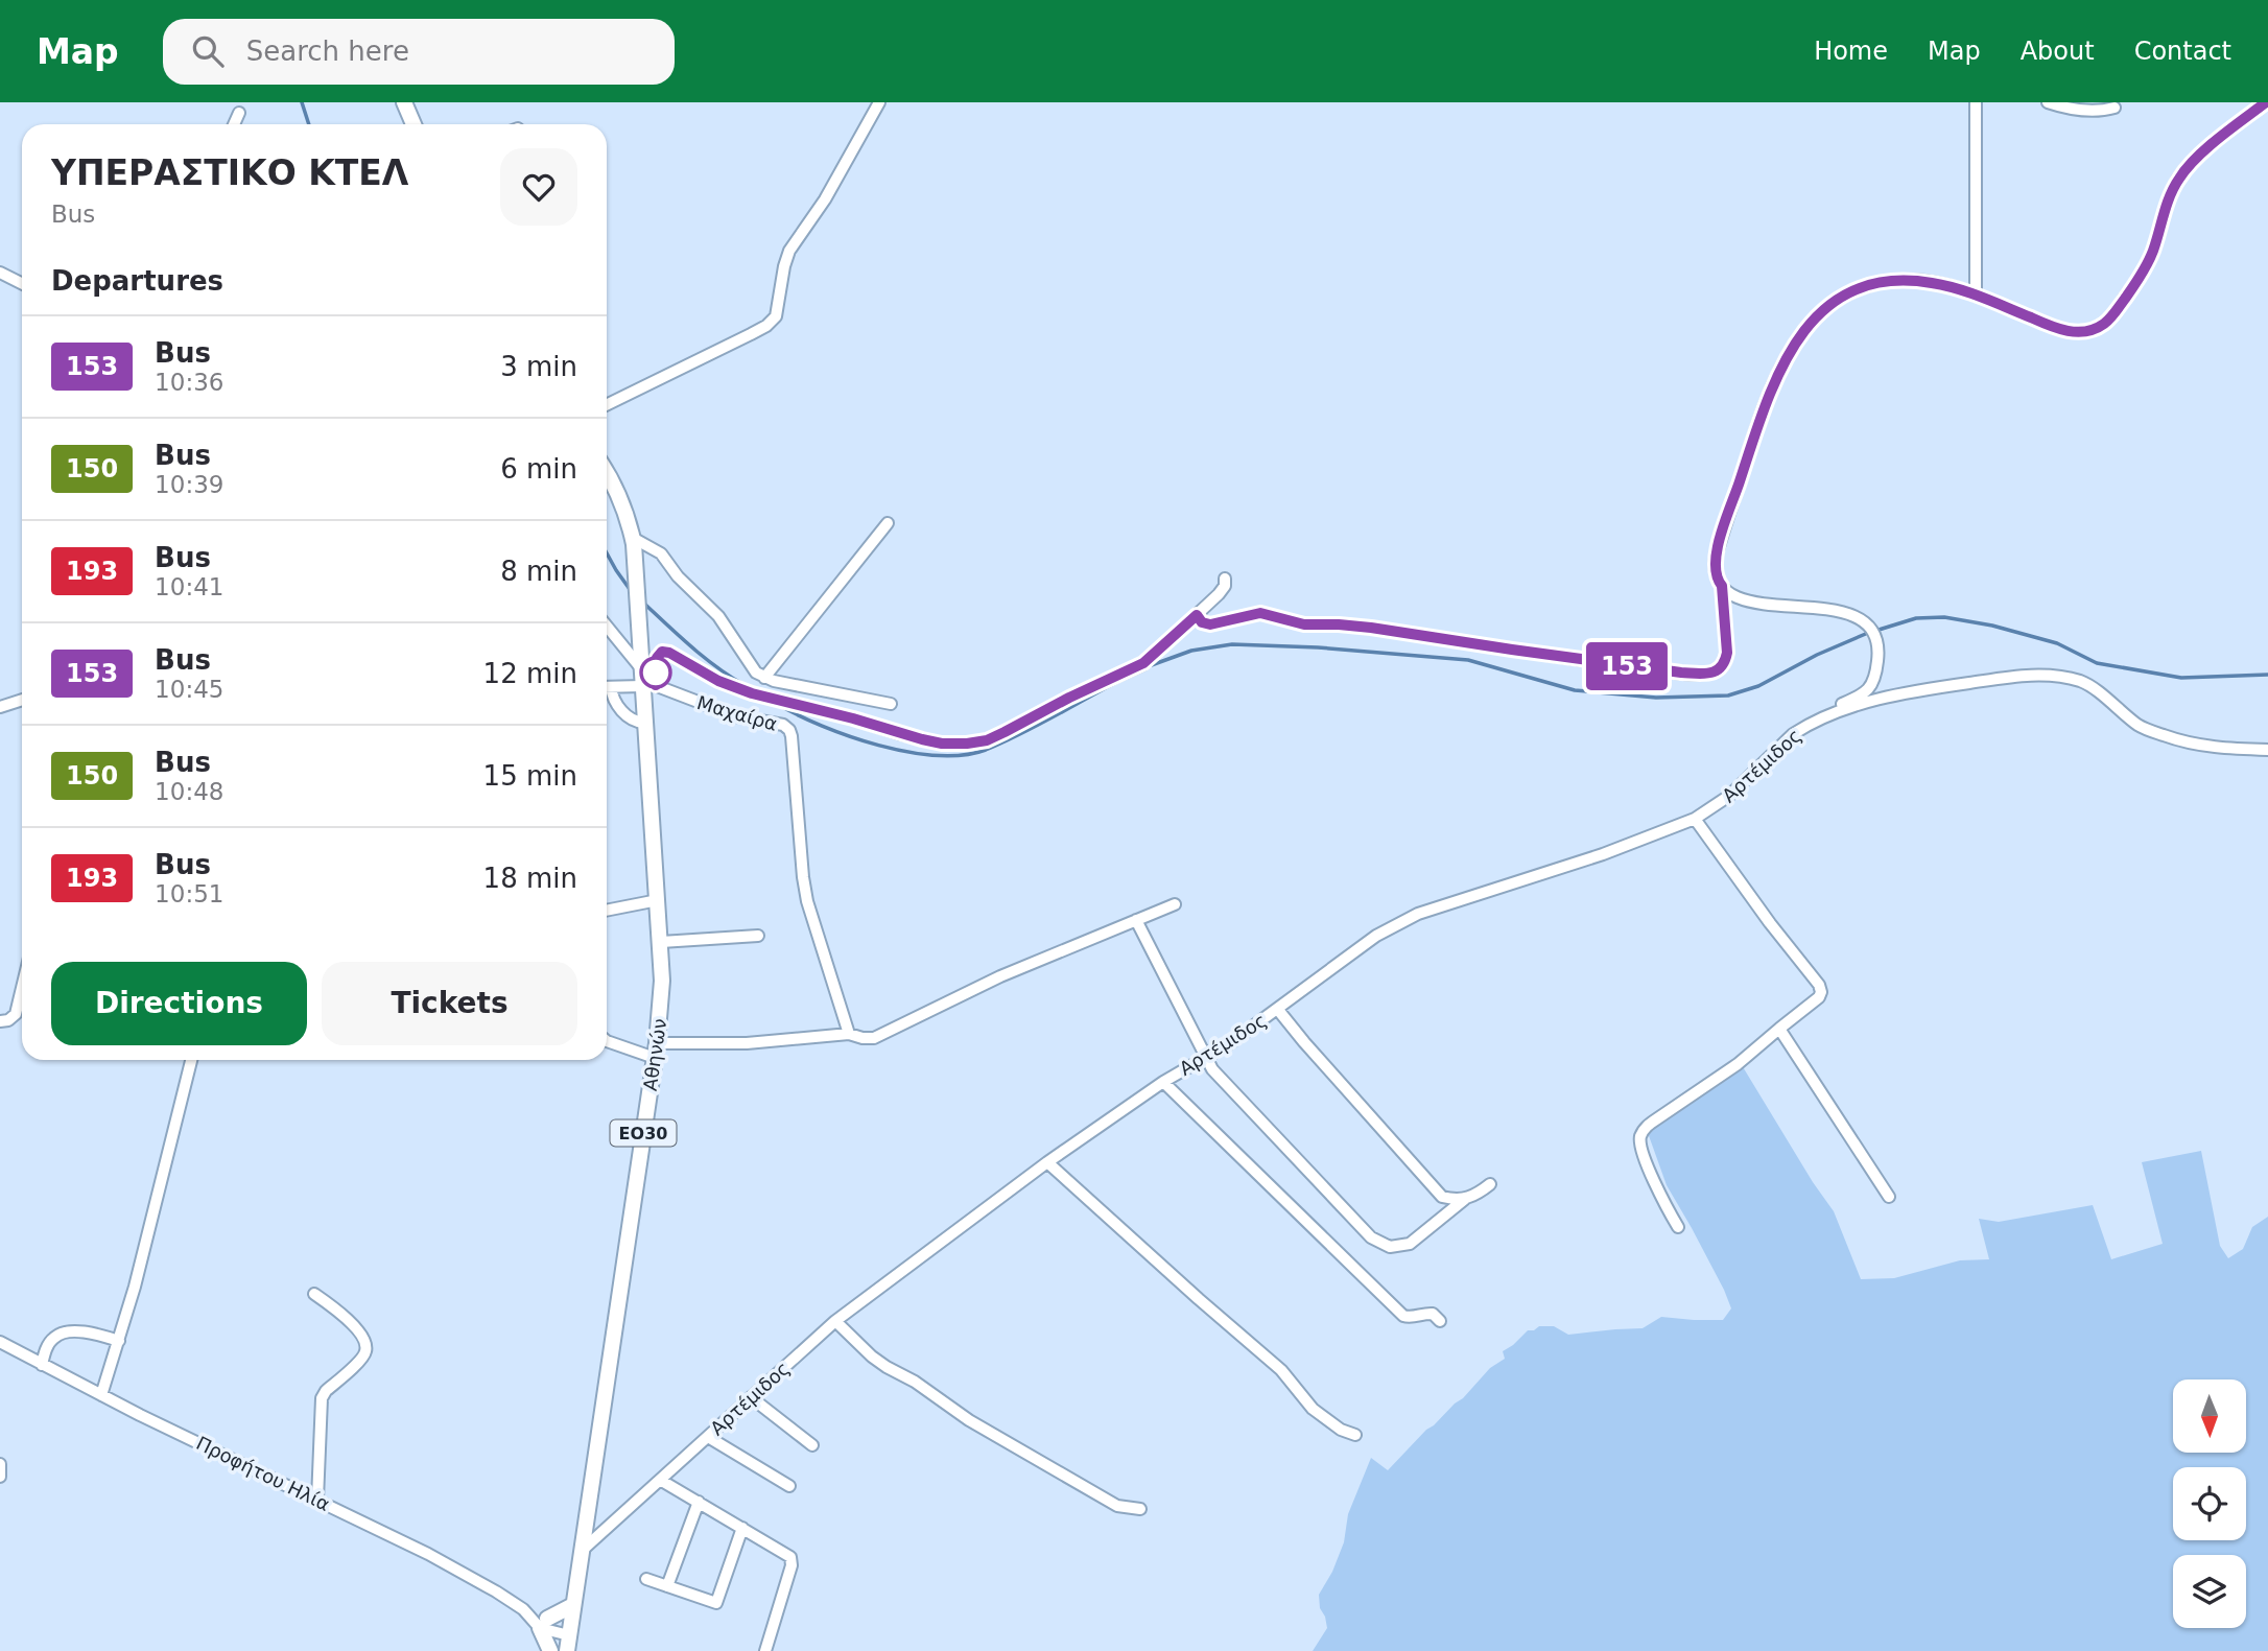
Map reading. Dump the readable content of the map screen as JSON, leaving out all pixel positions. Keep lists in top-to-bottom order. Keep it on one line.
{"streets":{"main road":["Αθηνών","ΕΟ30"],"street":["Μαχαίρα","Αρτέμιδος","Προφήτου Ηλία"]},"crossings":[["Μαχαίρα","Αθηνών"],["Αρτέμιδος","Αθηνών"]],"lines":["bus line 153"],"north":"bottom","page":{"header":"Map","search":"Search here","nav":["Home","Map","About","Contact"],"on_map":"153","heading":[["ΥΠΕΡΑΣΤΙΚΟ ΚΤΕΛ","Bus"],"Departures"],"list":[{"mark":"153","name":"Bus","note":"10:36","value":"3 min"},{"mark":"150","name":"Bus","note":"10:39","value":"6 min"},{"mark":"193","name":"Bus","note":"10:41","value":"8 min"},{"mark":"153","name":"Bus","note":"10:45","value":"12 min"},{"mark":"150","name":"Bus","note":"10:48","value":"15 min"},{"mark":"193","name":"Bus","note":"10:51","value":"18 min"}],"buttons":["Directions","Tickets"]}}
